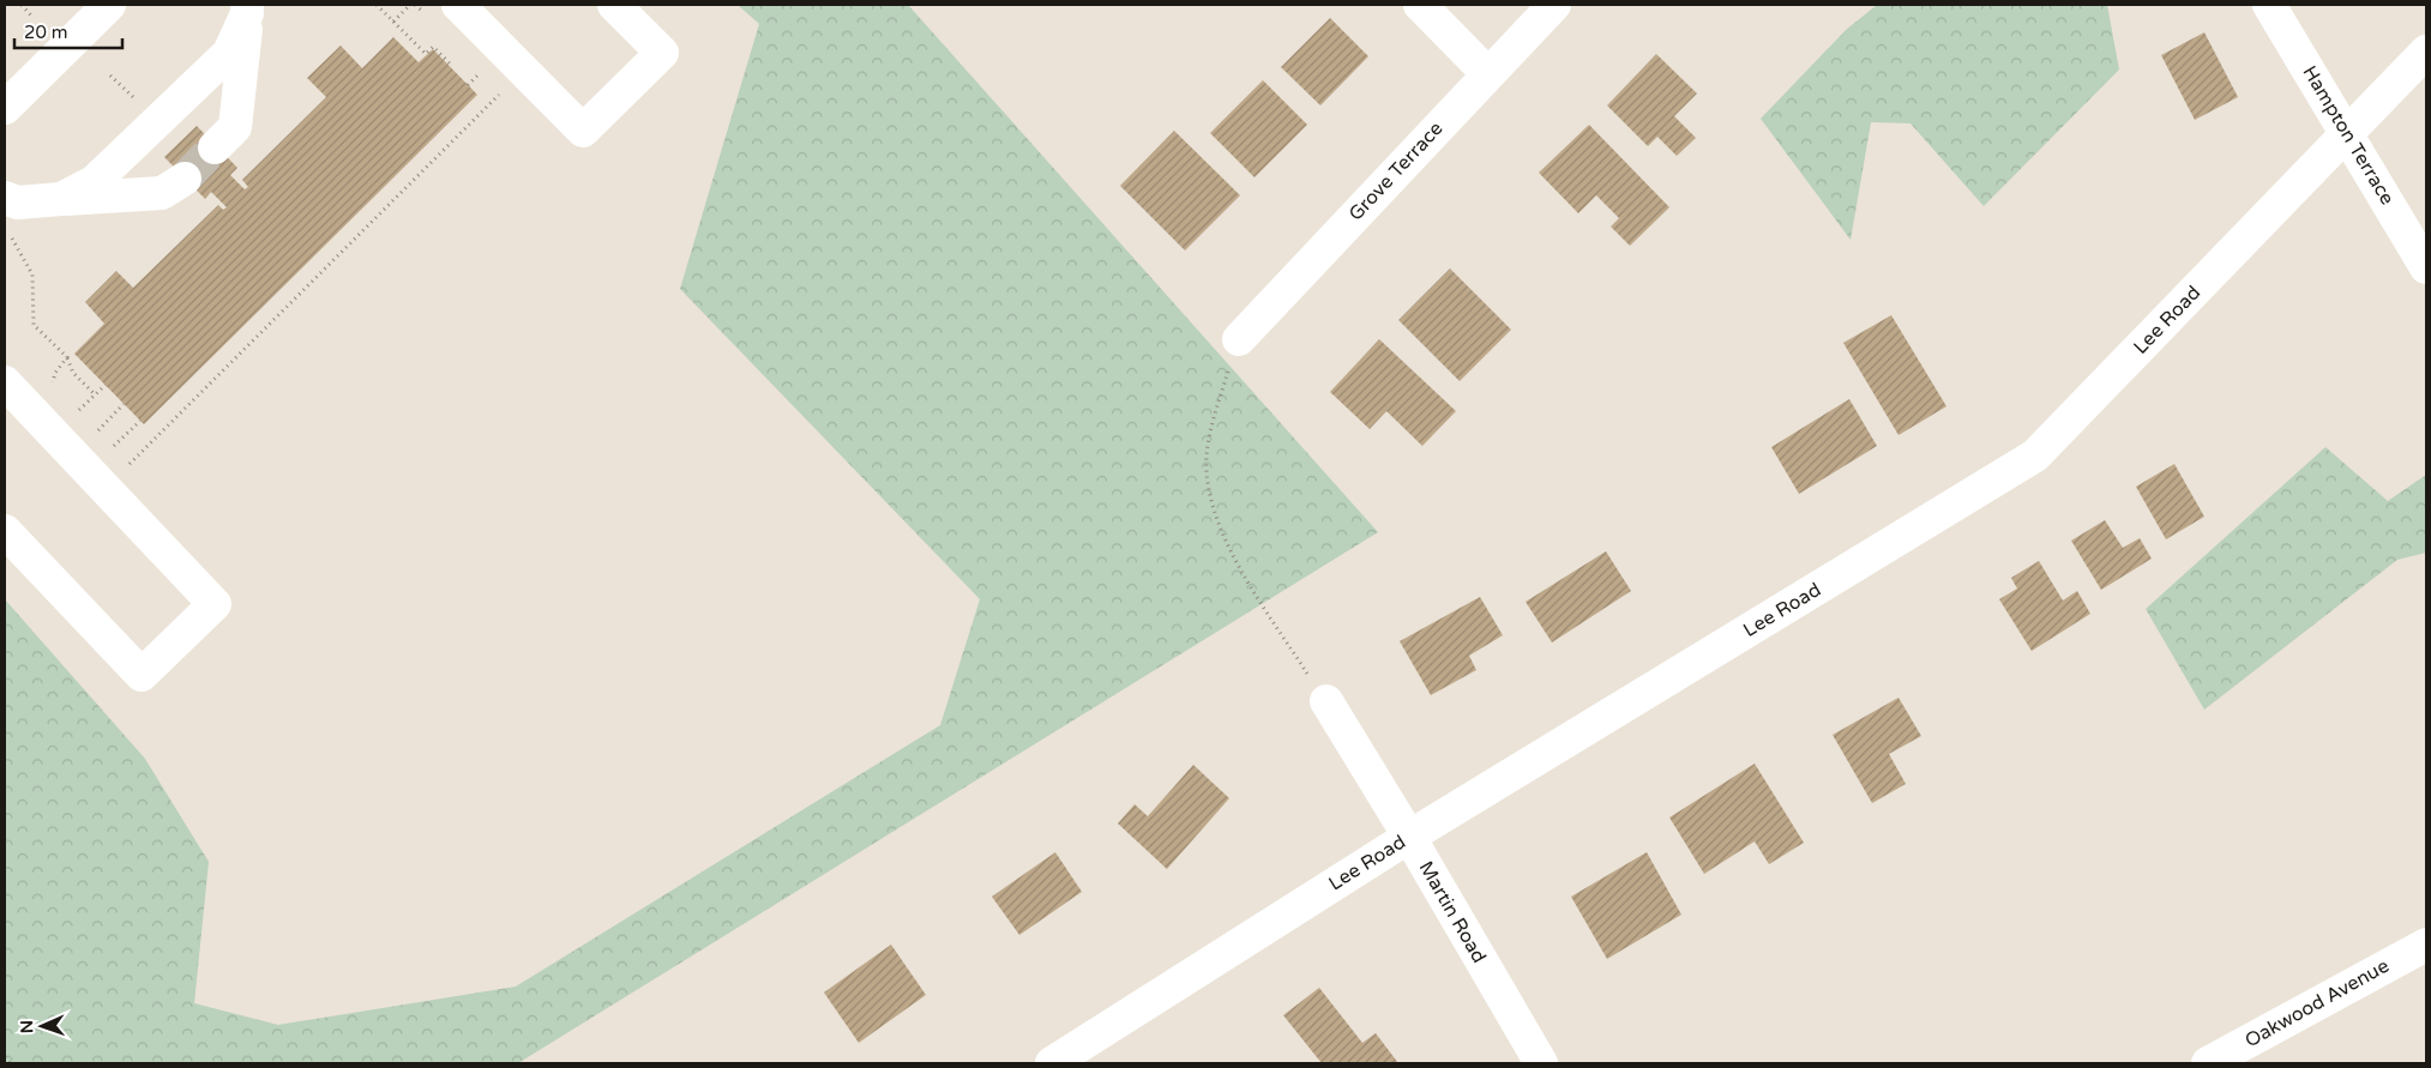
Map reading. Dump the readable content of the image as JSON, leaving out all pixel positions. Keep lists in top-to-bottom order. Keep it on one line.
{"streets":{"street":["Hampton Terrace","Grove Terrace","Lee Road","Martin Road","Oakwood Avenue"]},"crossings":[["Hampton Terrace","Lee Road"],["Lee Road","Martin Road"]],"scale_bar":"20 m","north":"left"}
